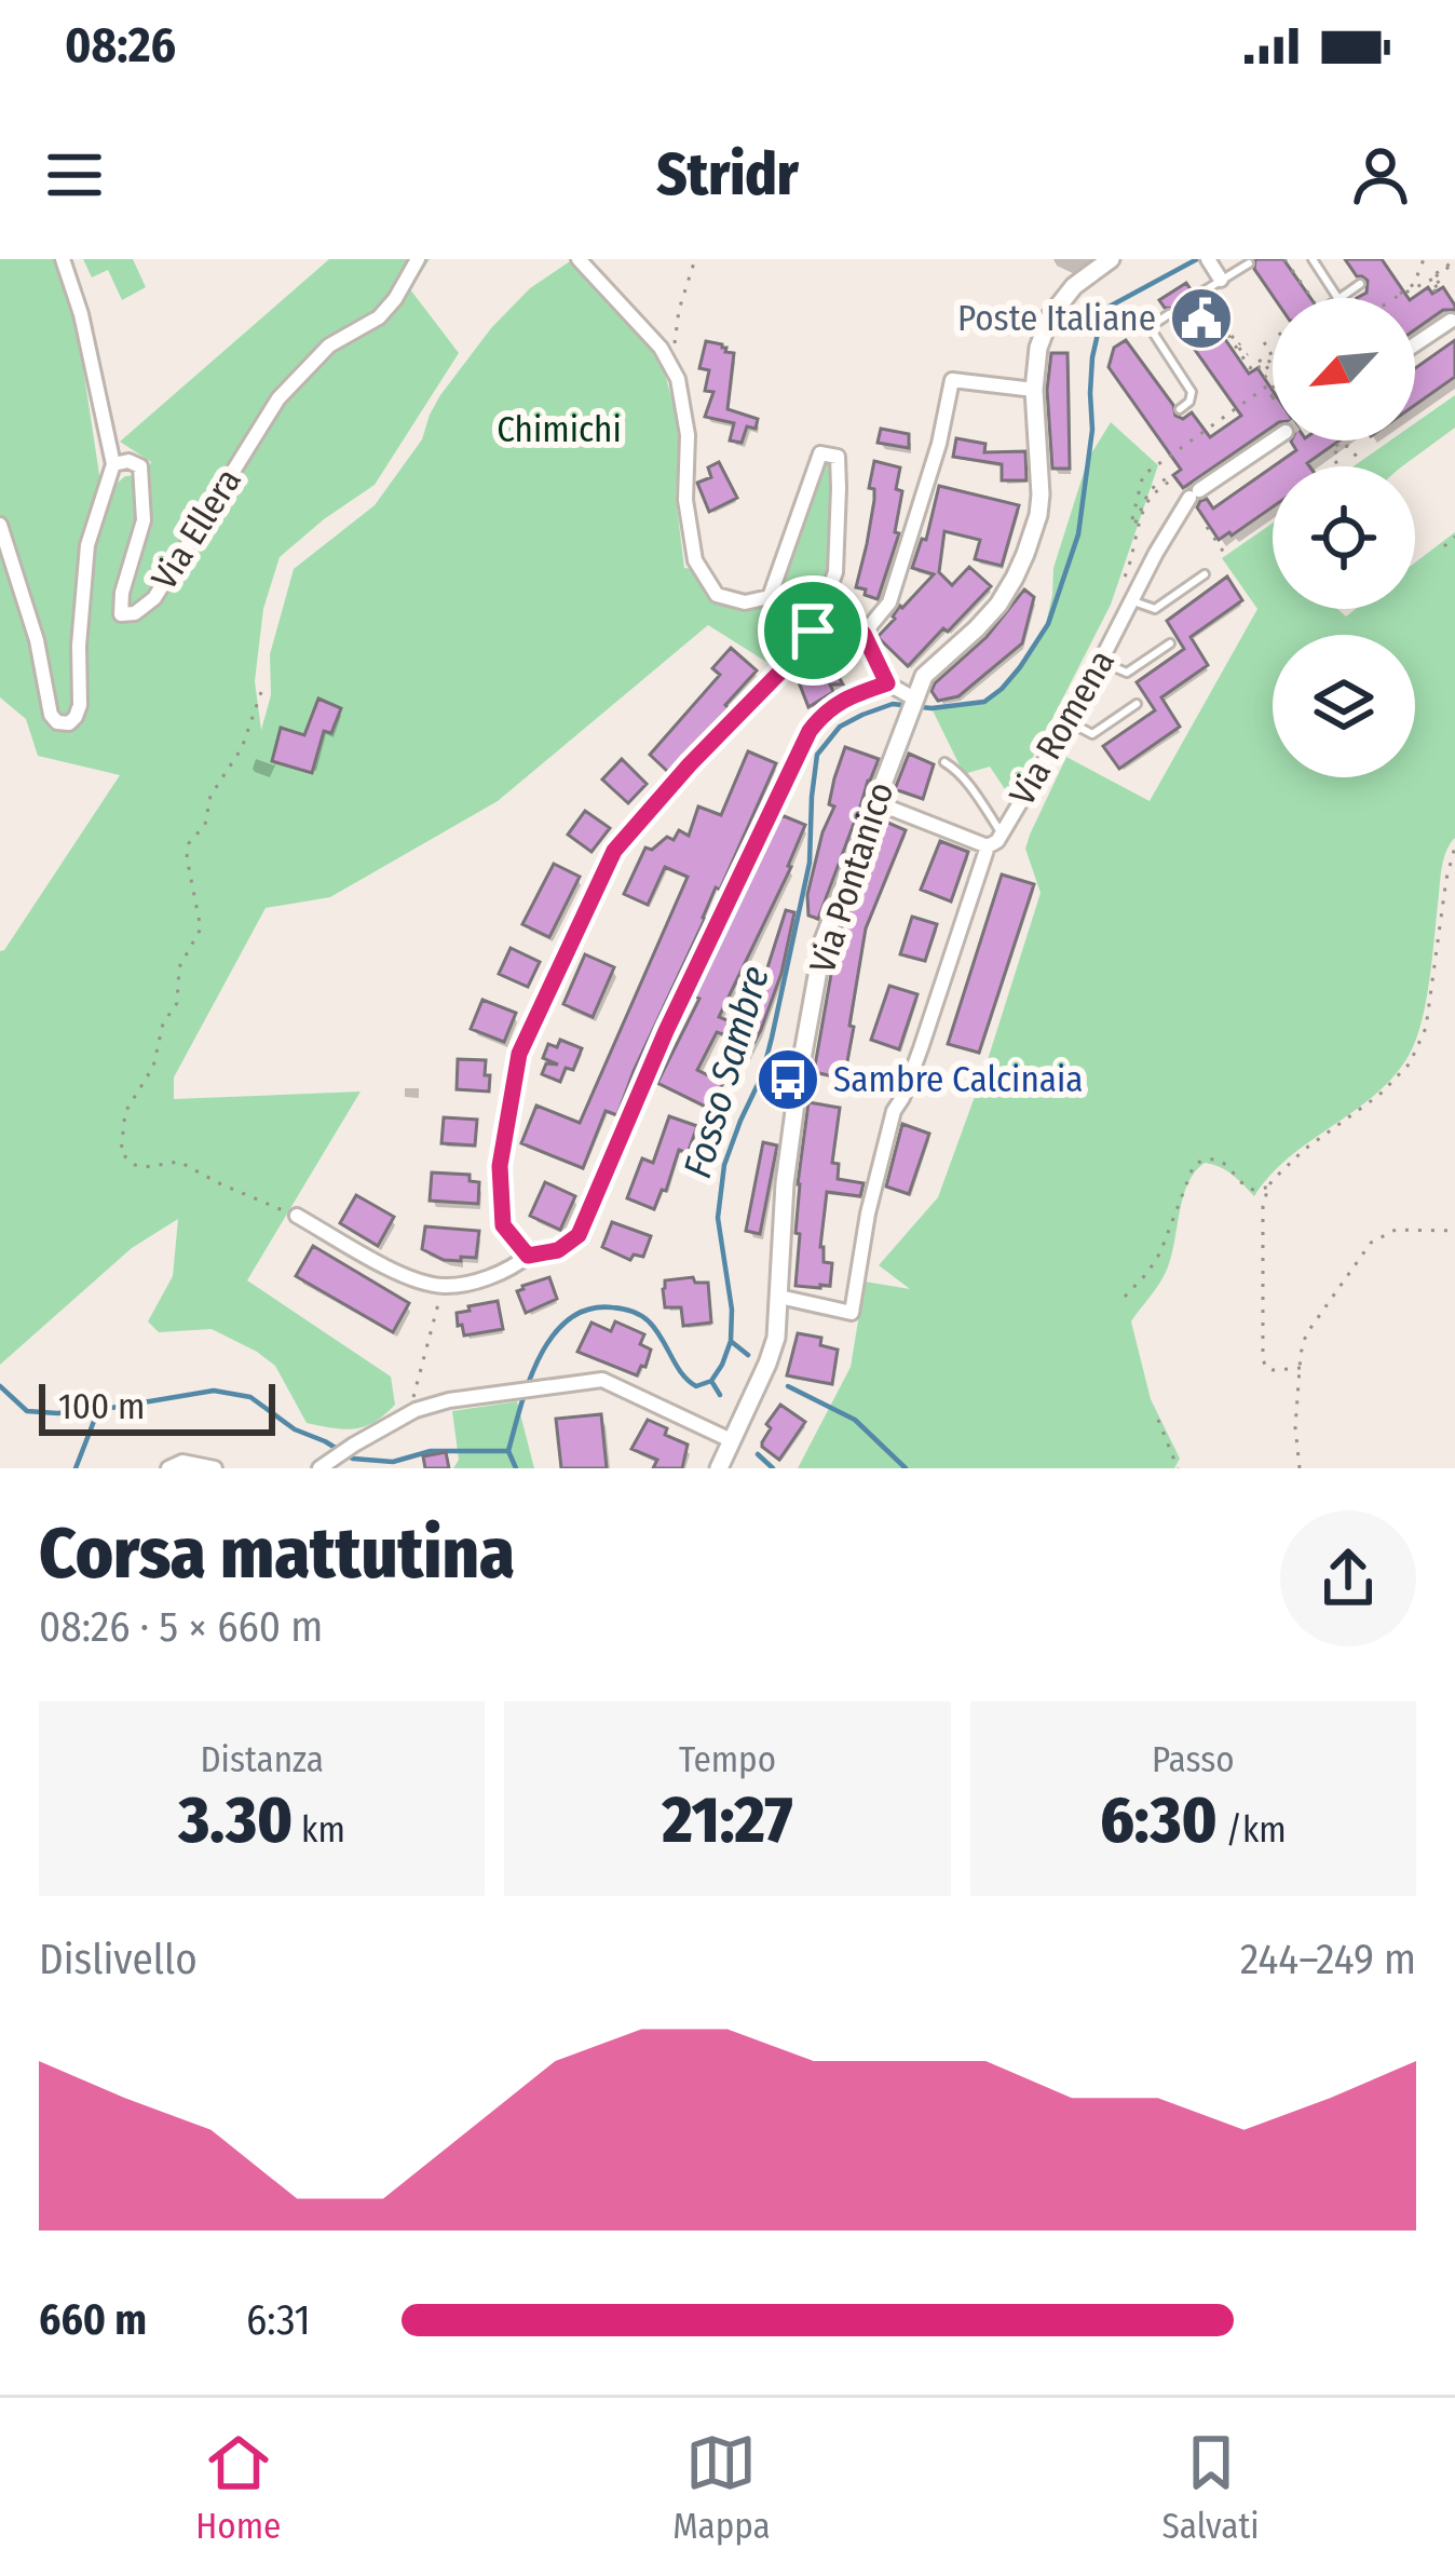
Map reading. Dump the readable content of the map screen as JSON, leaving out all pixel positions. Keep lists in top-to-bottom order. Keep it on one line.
{"streets":{"street":["Via Ellera","Via Romena","Via Pontanico"]},"water":["Fosso Sambre"],"parks":["Chimichi"],"places":{"public building":["Poste Italiane"],"bus stop":["Sambre Calcinaia"]},"scale_bar":"100 m","north":"bottom left","page":{"status":"08:26","header":"Stridr","scale":"100 m","heading":["Corsa mattutina","08:26 · 5 × 660 m"],"stats":[["Distanza","3.30 km"],["Tempo","21:27"],["Passo","6:30 /km"]],"chart":["Dislivello","244–249 m"],"list":[{"name":"660 m","note":"6:31"}],"tabs":["Home","Mappa","Salvati"]}}
